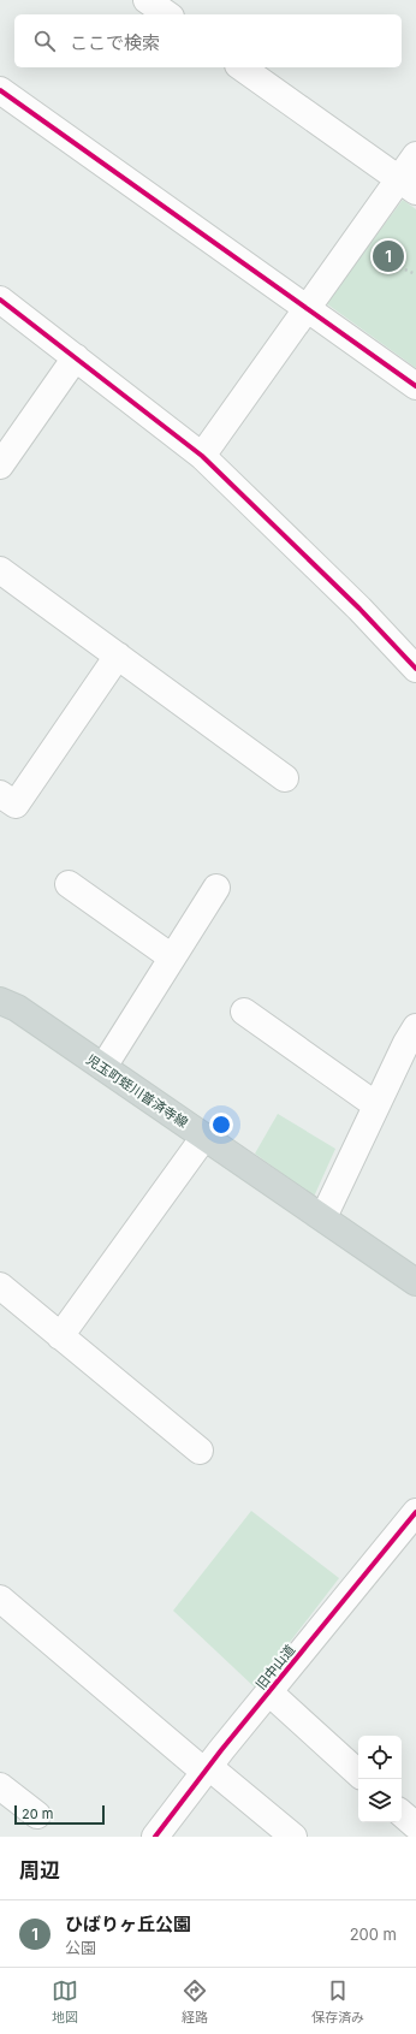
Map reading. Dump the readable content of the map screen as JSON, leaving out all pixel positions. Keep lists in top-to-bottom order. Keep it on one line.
{"streets":{"main road":["児玉町蛭川普済寺線"],"street":["旧中山道"]},"scale_bar":"20 m","page":{"search":"ここで検索","pins":"1","scale":"20 m","heading":"周辺","list":[{"mark":"1","name":"ひばりヶ丘公園","note":"公園","value":"200 m"}],"nav":["地図","経路","保存済み"]}}
